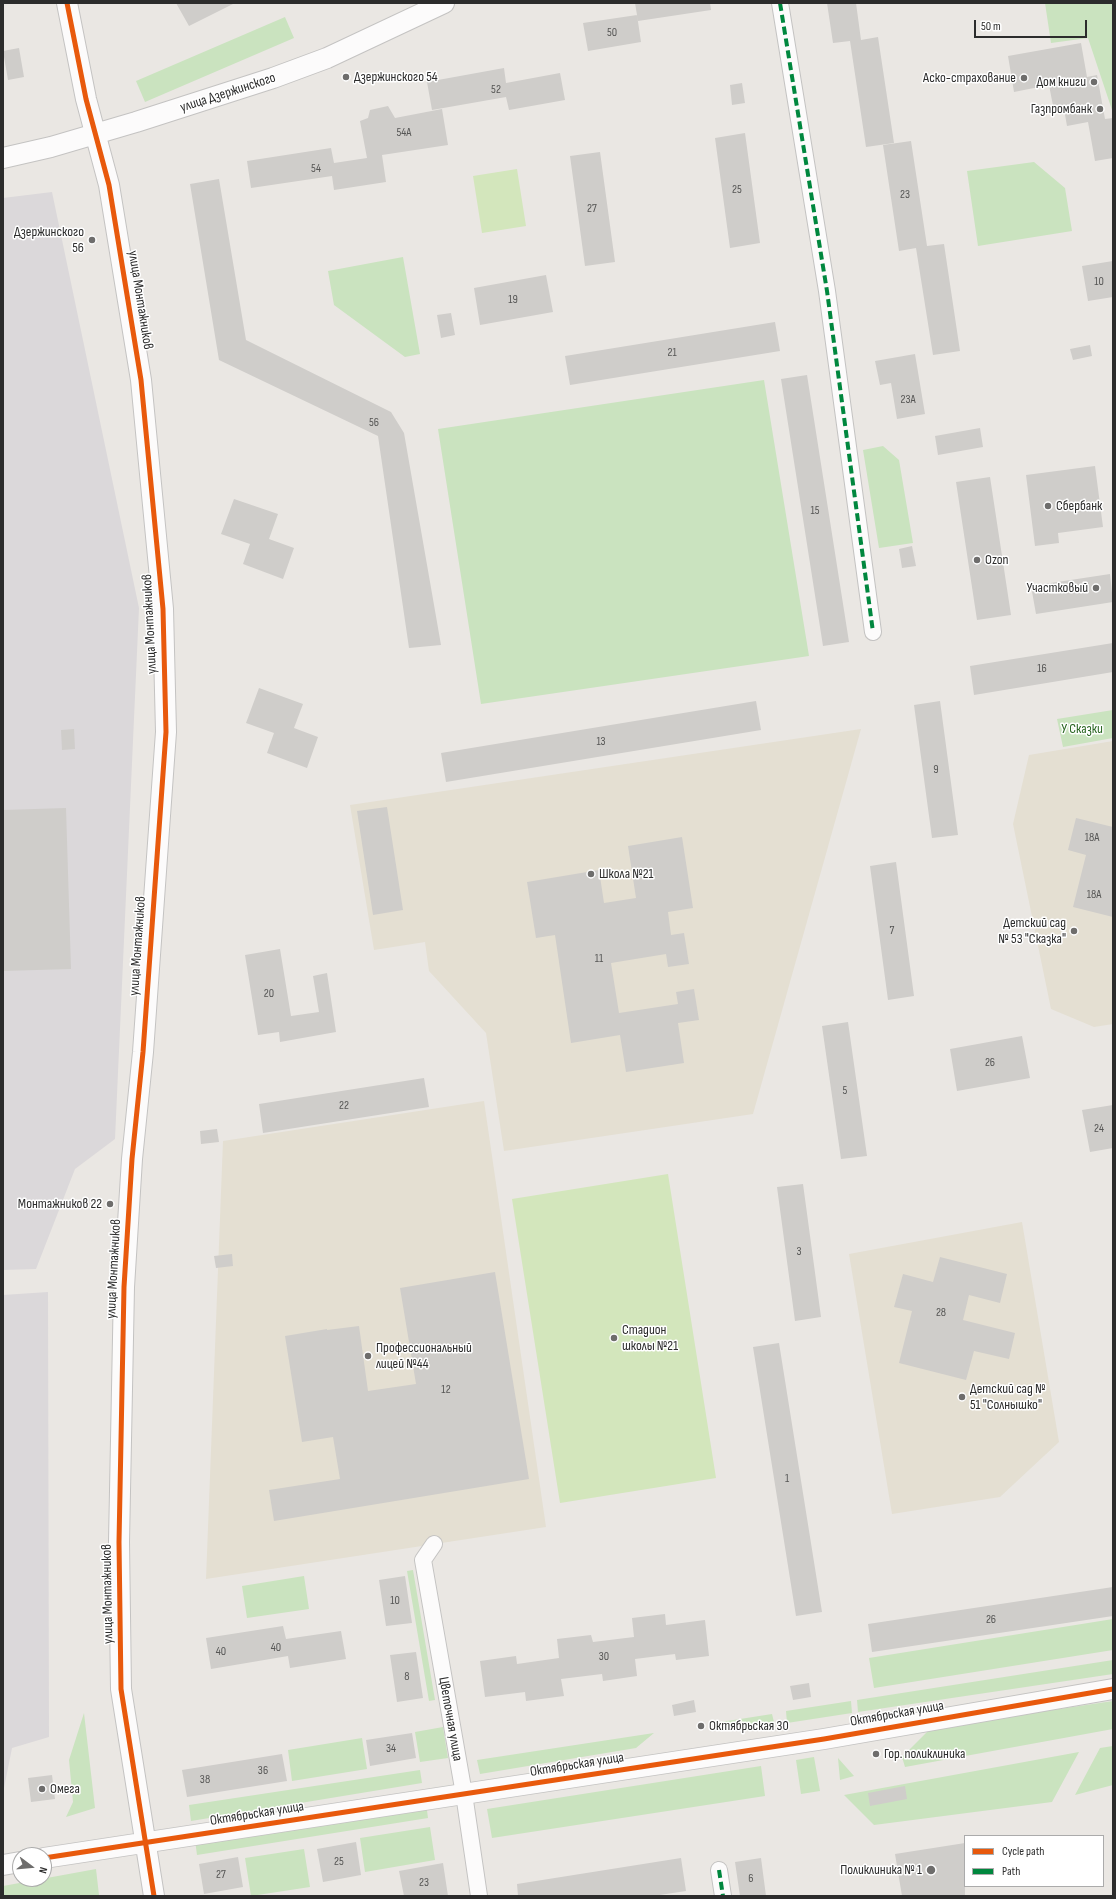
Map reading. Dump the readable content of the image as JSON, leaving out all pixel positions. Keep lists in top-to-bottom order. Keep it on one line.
{"streets":{"street":["улица Дзержинского","улица Монтажников","Октябрьская улица","Цветочная улица"]},"crossings":[["улица Дзержинского","улица Монтажников"],["улица Монтажников","Октябрьская улица"],["Октябрьская улица","Цветочная улица"]],"parks":["У Сказки"],"places":["Дзержинского 54","Аско-страхование","Дом книги","Газпромбанк","Дзержинского 56","Сбербанк","Ozon","Участковый","Школа №21","Детский сад № 53 \"Сказка\"","Монтажников 22","Стадион школы №21","Профессиональный лицей №44","Детский сад № 51 \"Солнышко\"","Октябрьская 30","Гор. поликлиника","Омега","Поликлиника № 1"],"house_numbers":["50","52","54А","54","25","23","27","10","19","21","23А","56","15","16","13","9","18А","18А","7","11","20","26","5","22","24","3","28","12","1","10","26","40","40","30","8","34","36","38","25","27","6","23"],"legend":["Cycle path","Path"],"scale_bar":"50 m","north":"right"}
